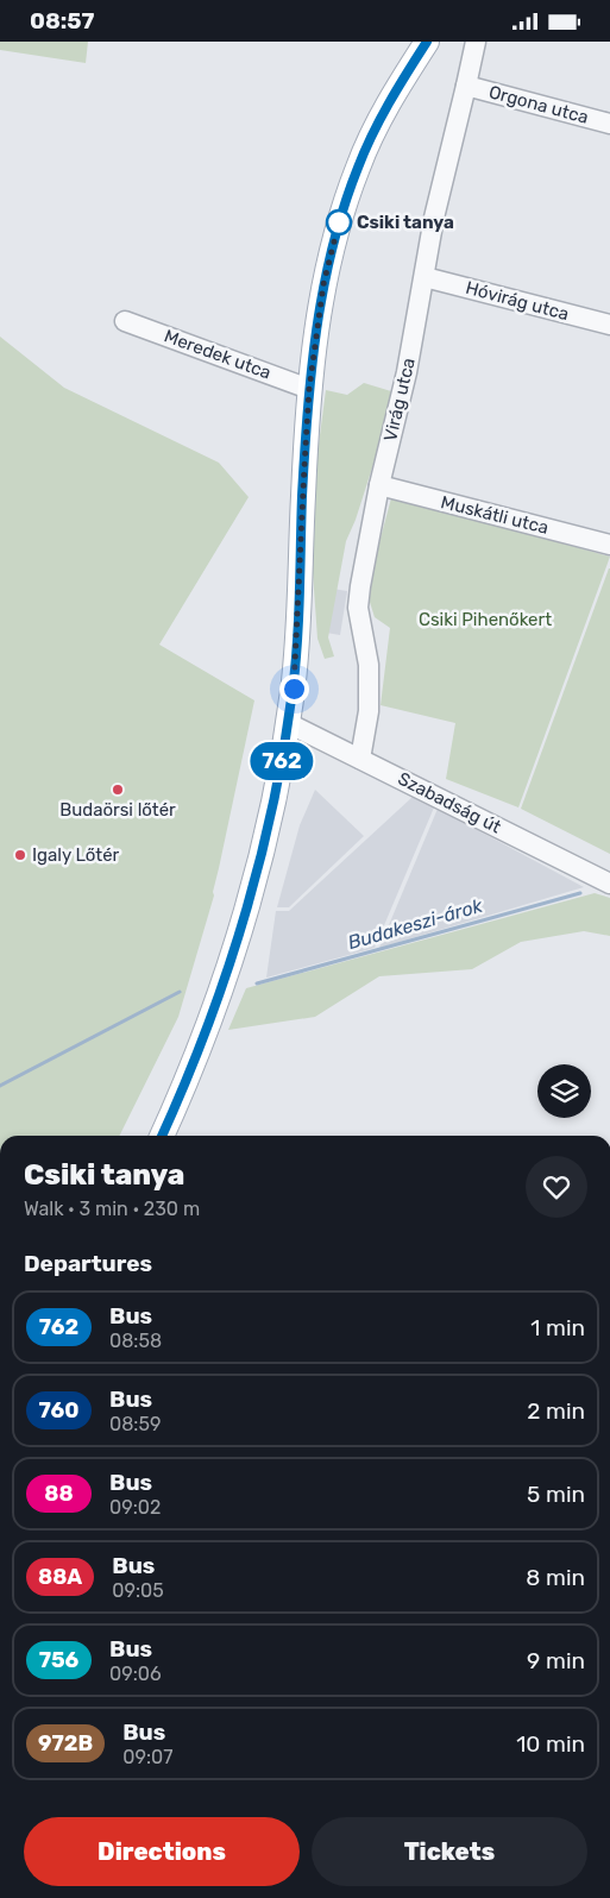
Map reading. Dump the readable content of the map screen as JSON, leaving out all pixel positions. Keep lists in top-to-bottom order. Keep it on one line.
{"streets":{"street":["Orgona utca","Hóvirág utca","Meredek utca","Virág utca","Muskátli utca","Szabadság út"]},"crossings":[["Orgona utca","Virág utca"],["Hóvirág utca","Virág utca"],["Virág utca","Muskátli utca"],["Virág utca","Szabadság út"]],"water":["Budakeszi-árok"],"parks":["Csiki Pihenőkert"],"places":["Csiki tanya","Budaörsi lőtér","Igaly Lőtér"],"lines":["bus line 762"],"page":{"status":"08:57","on_map":"762","heading":[["Csiki tanya","Walk · 3 min · 230 m"],"Departures"],"list":[{"mark":"762","name":"Bus","note":"08:58","value":"1 min"},{"mark":"760","name":"Bus","note":"08:59","value":"2 min"},{"mark":"88","name":"Bus","note":"09:02","value":"5 min"},{"mark":"88A","name":"Bus","note":"09:05","value":"8 min"},{"mark":"756","name":"Bus","note":"09:06","value":"9 min"},{"mark":"972B","name":"Bus","note":"09:07","value":"10 min"}],"buttons":["Directions","Tickets"]}}
